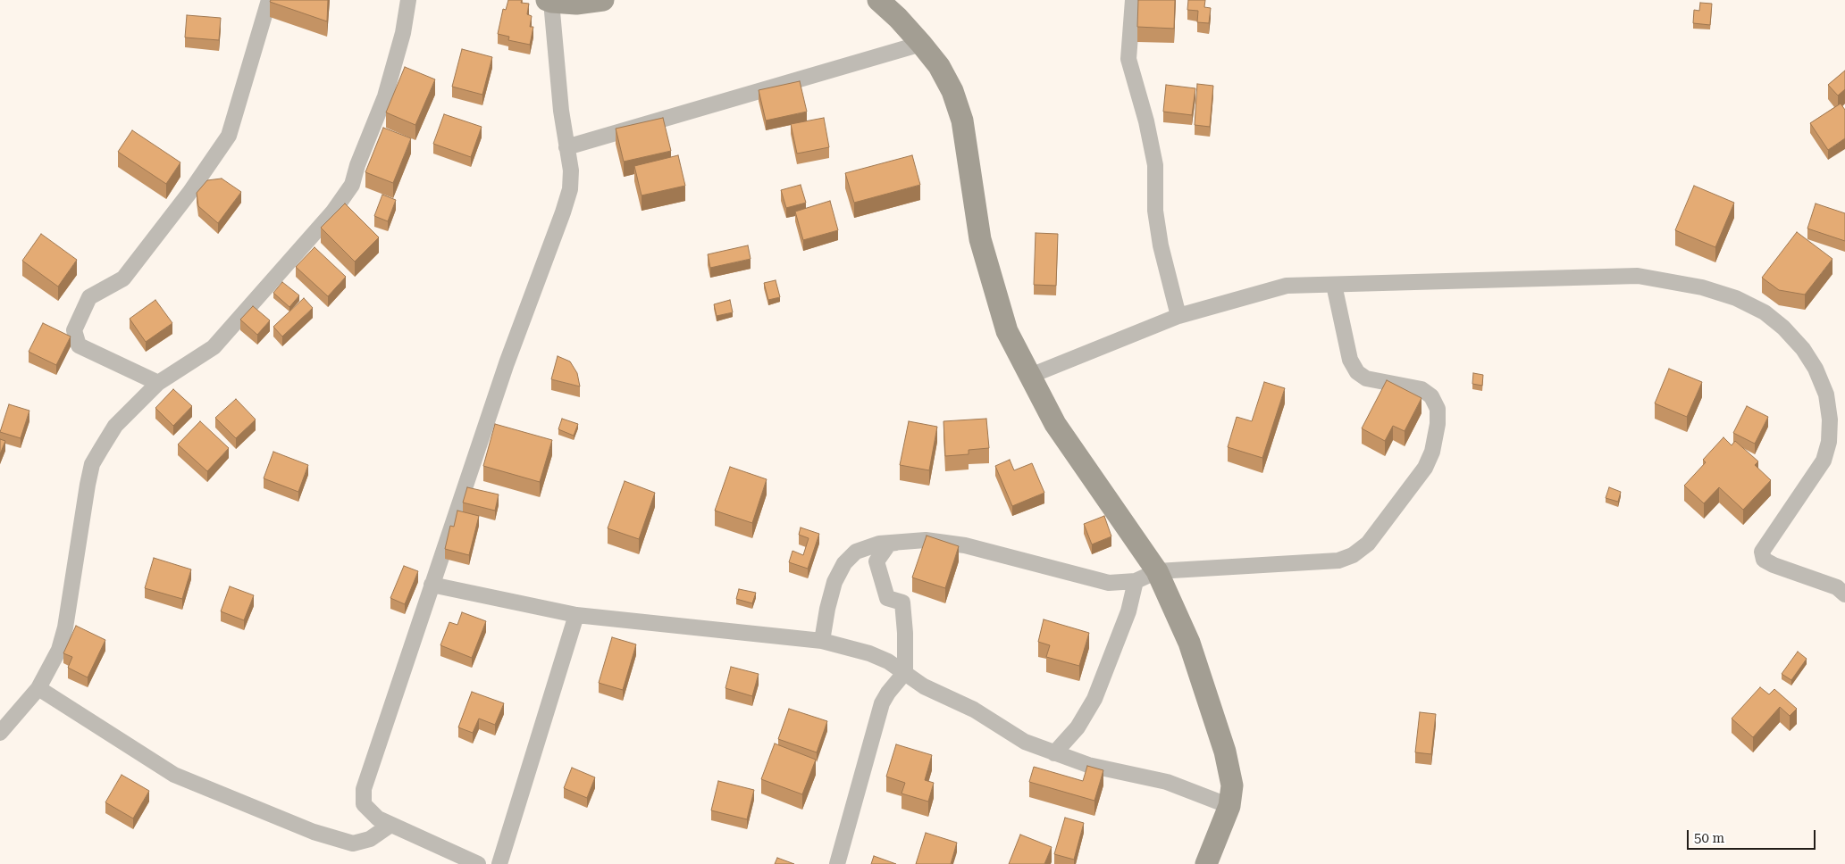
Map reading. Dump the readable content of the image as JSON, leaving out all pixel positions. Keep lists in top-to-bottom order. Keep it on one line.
{"scale_bar":"50 m"}
